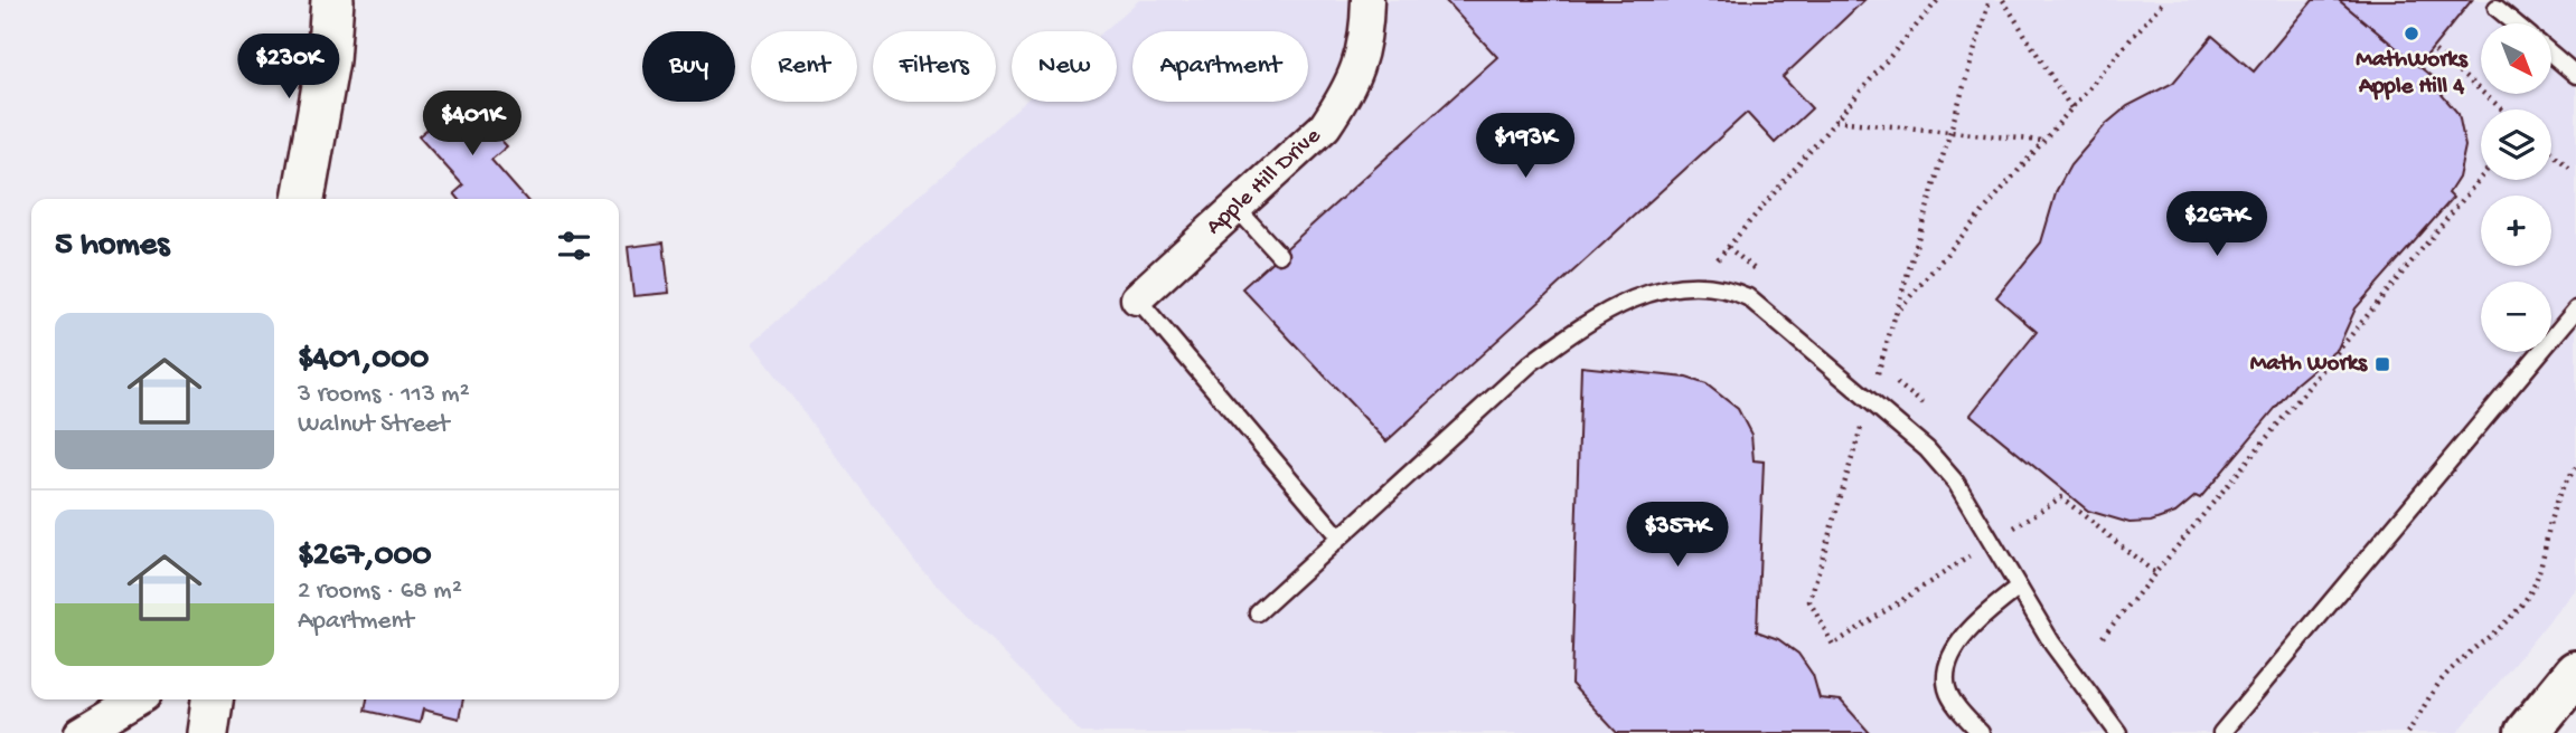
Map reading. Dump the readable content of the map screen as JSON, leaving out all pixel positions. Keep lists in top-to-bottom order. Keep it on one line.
{"streets":{"street":["Apple Hill Drive"]},"places":{"other":["MathWorks Apple Hill 4"],"transit":["Math Works"]},"north":"bottom right","page":{"map_buttons":["+","−"],"chip":["Buy","Rent","Filters","New","Apartment"],"price":["$230K","$401K","$193K","$267K","$357K"],"heading":"5 homes","list":[{"name":"$401,000","note":"3 rooms · 113 m² · Walnut Street"},{"name":"$267,000","note":"2 rooms · 68 m² · Apartment"}]}}
